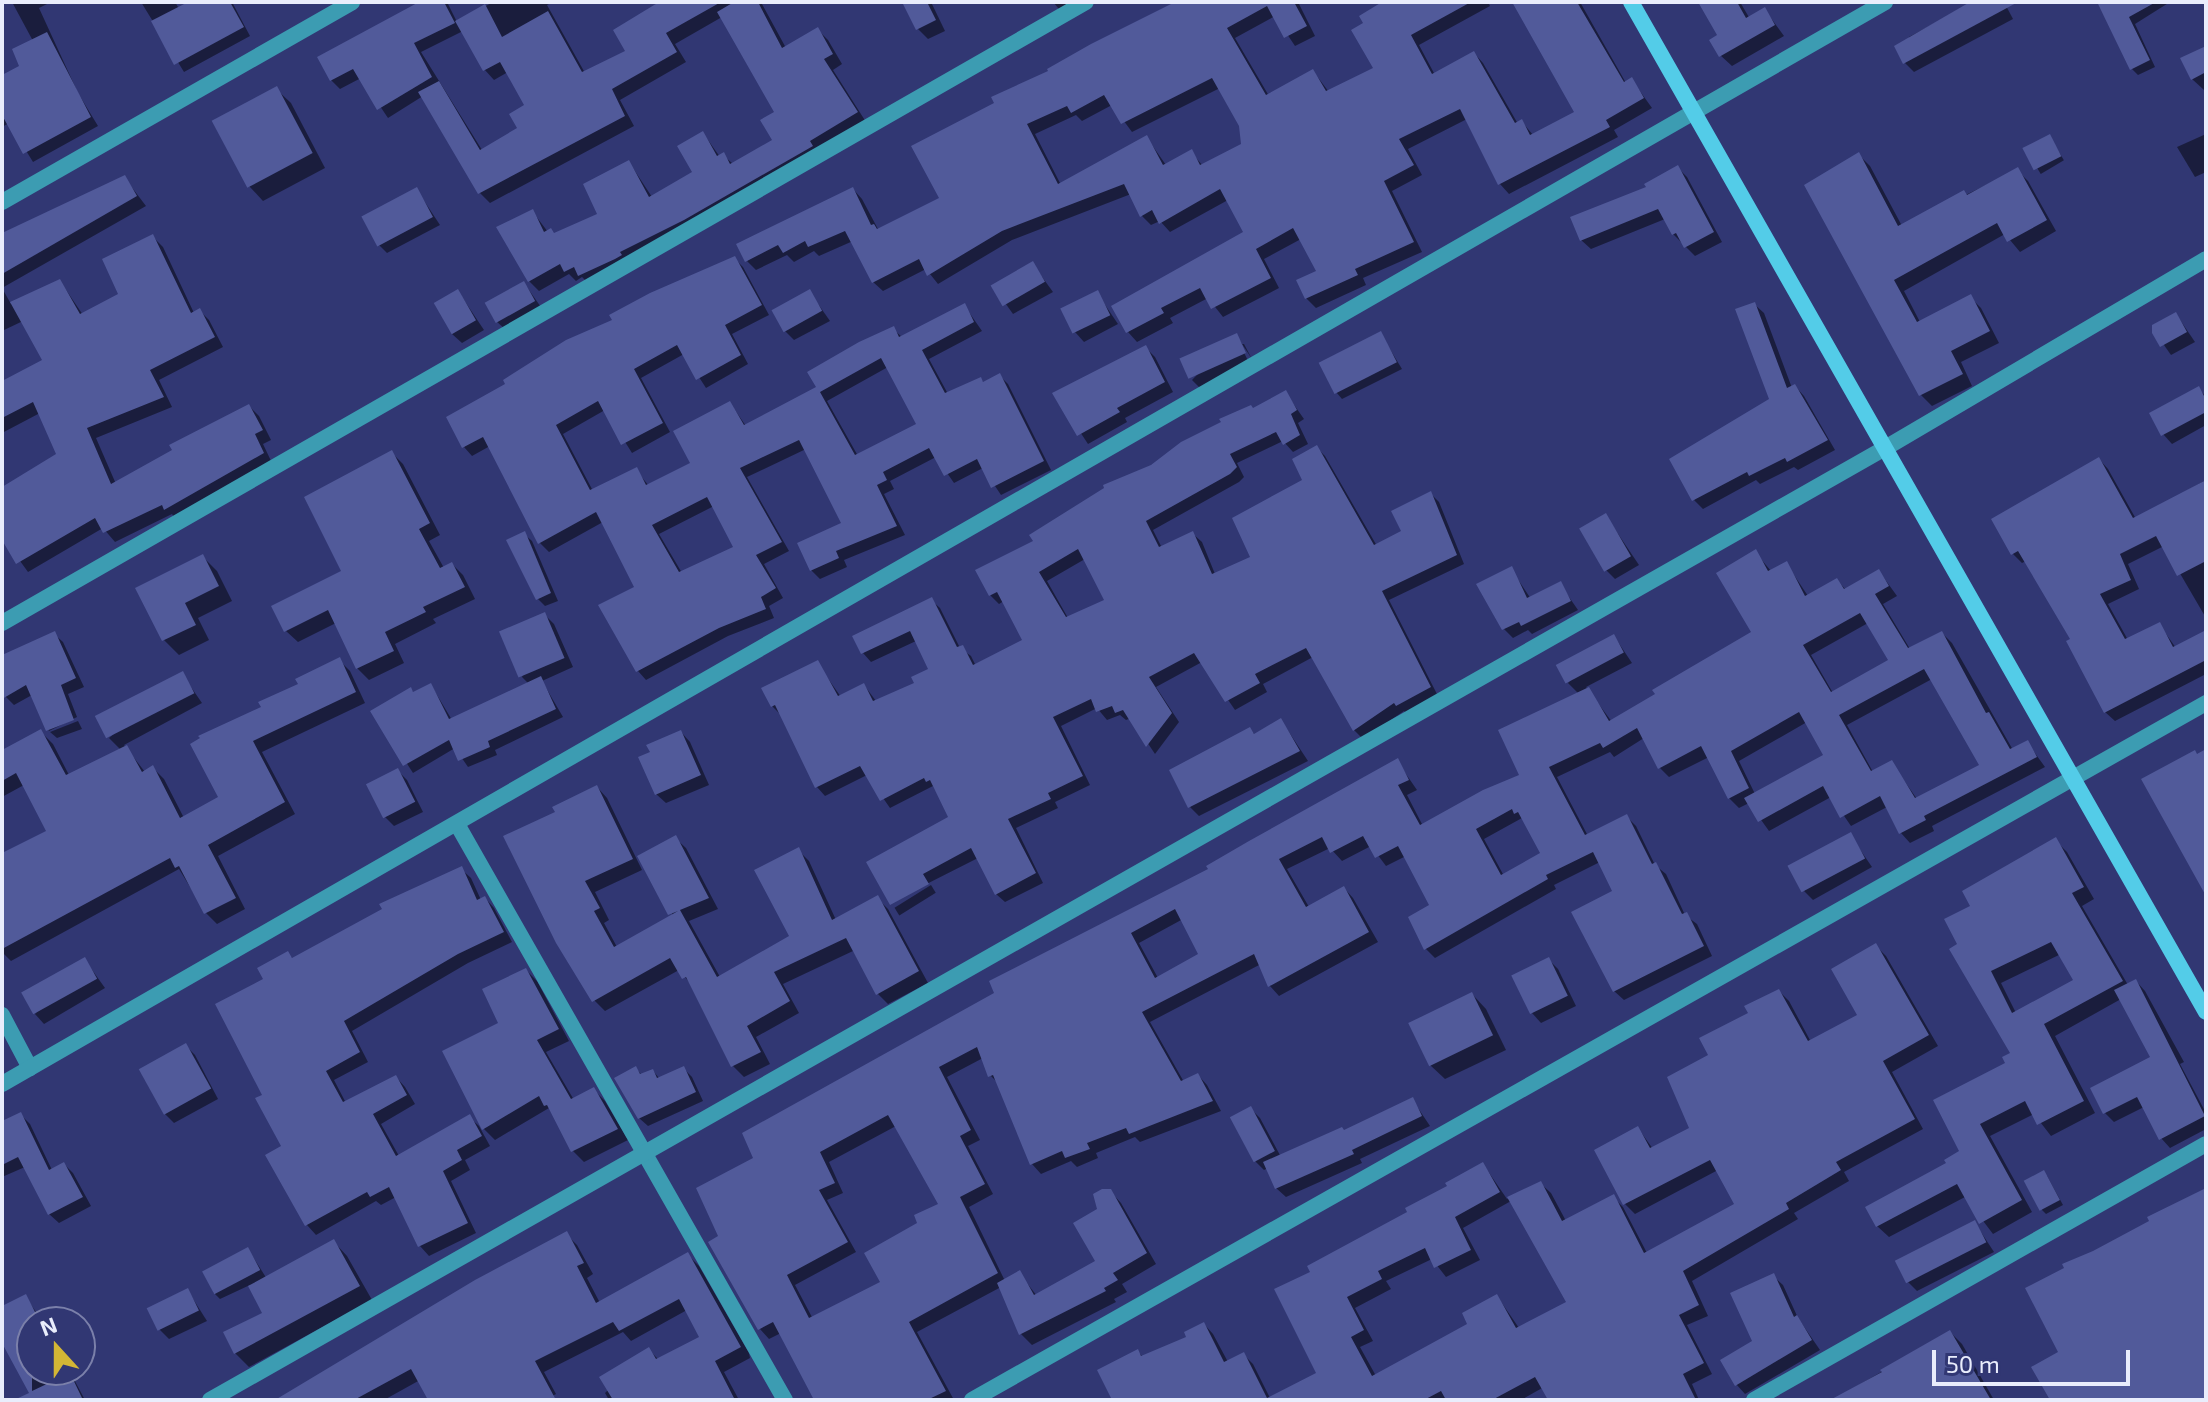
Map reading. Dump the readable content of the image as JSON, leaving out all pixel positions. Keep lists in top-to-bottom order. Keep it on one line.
{"scale_bar":"50 m","north":"top"}
